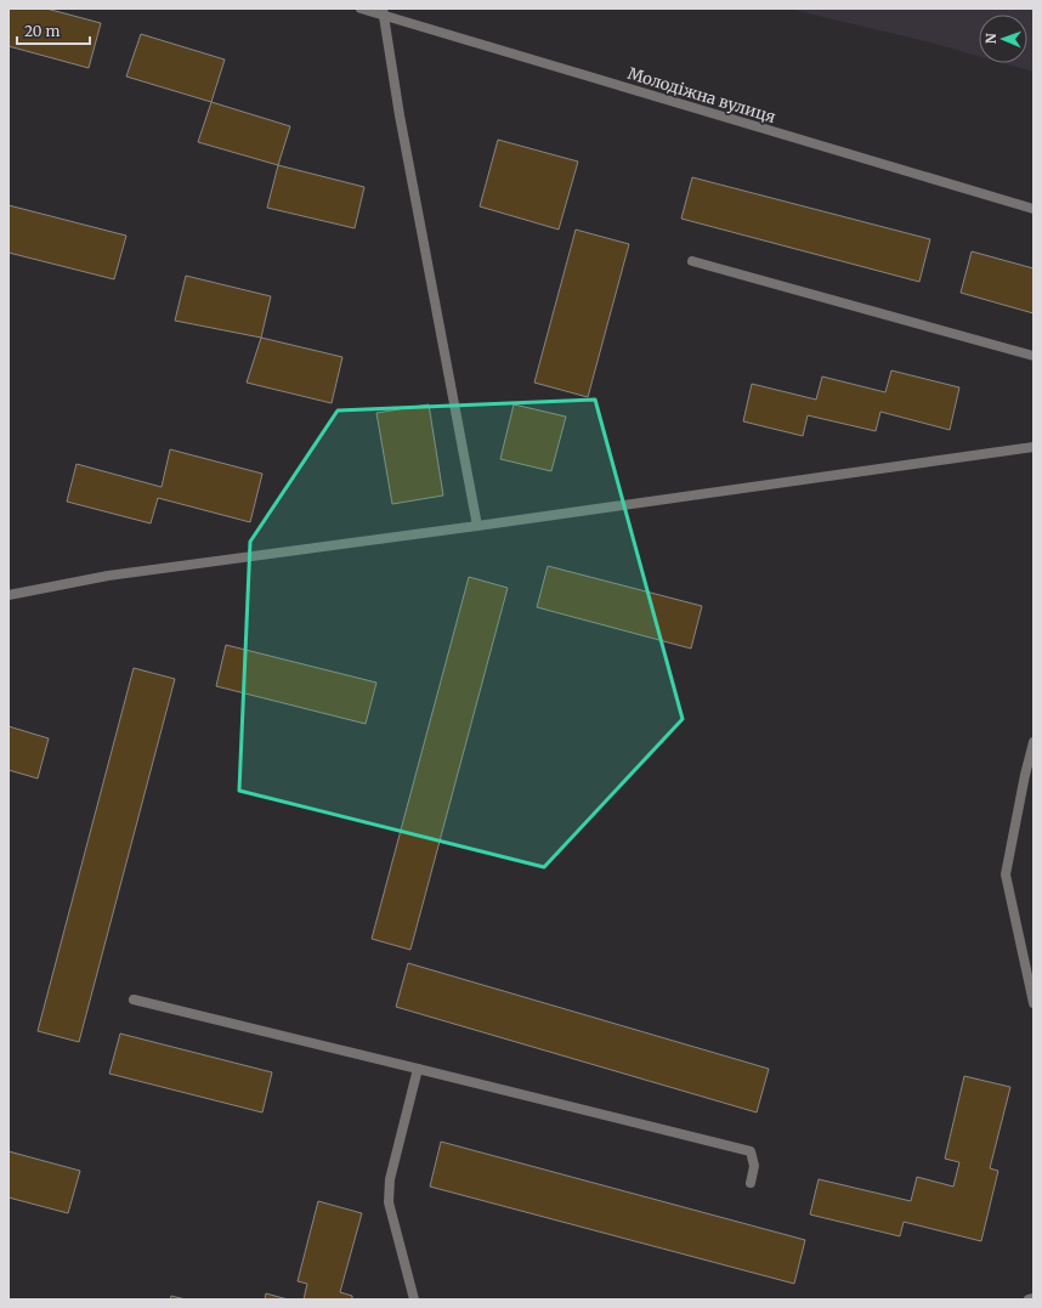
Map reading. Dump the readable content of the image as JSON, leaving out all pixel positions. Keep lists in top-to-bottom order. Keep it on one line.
{"streets":{"street":["Молодіжна вулиця"]},"scale_bar":"20 m","north":"left"}
